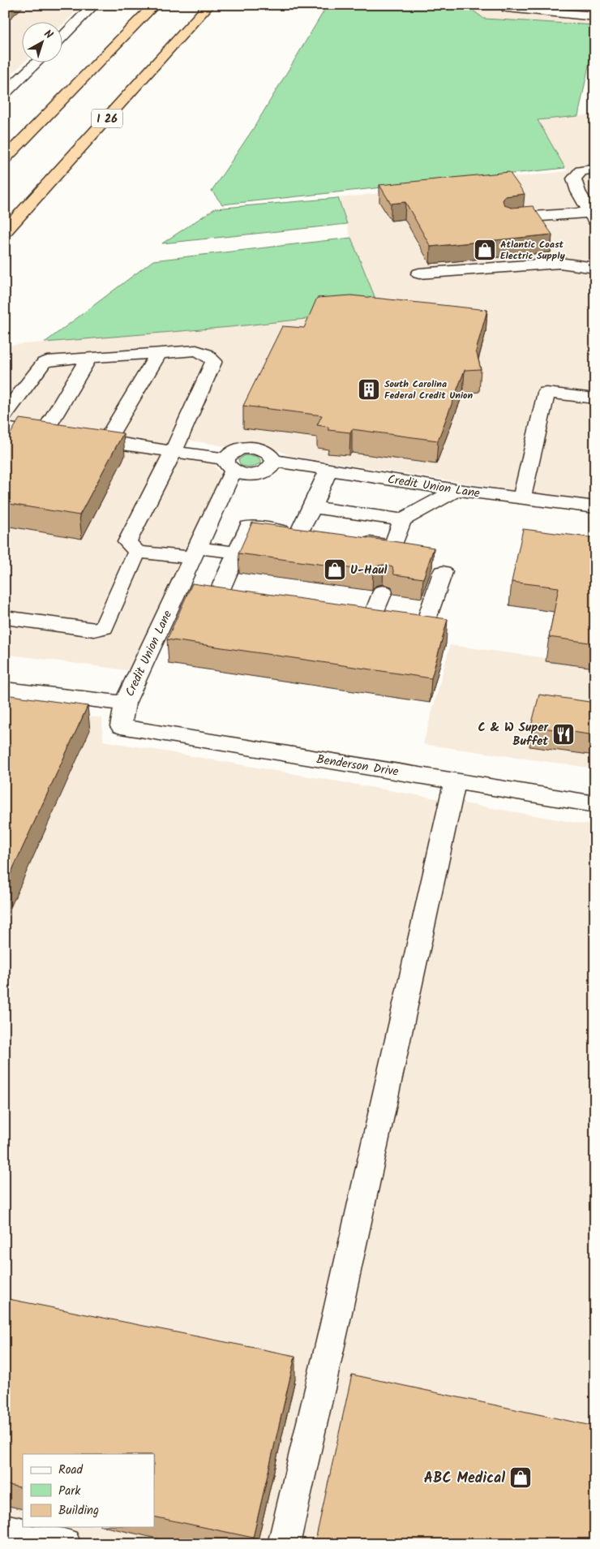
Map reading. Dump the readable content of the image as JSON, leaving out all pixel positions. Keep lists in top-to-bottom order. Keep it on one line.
{"streets":{"highway":["I 26"],"street":["Credit Union Lane","Benderson Drive"]},"crossings":[["Credit Union Lane","Benderson Drive"]],"places":{"shop":["Atlantic Coast Electric Supply","U-Haul","ABC Medical"],"building":["South Carolina Federal Credit Union"],"restaurant":["C & W Super Buffet"]},"legend":["Road","Park","Building"],"north":"top right"}
